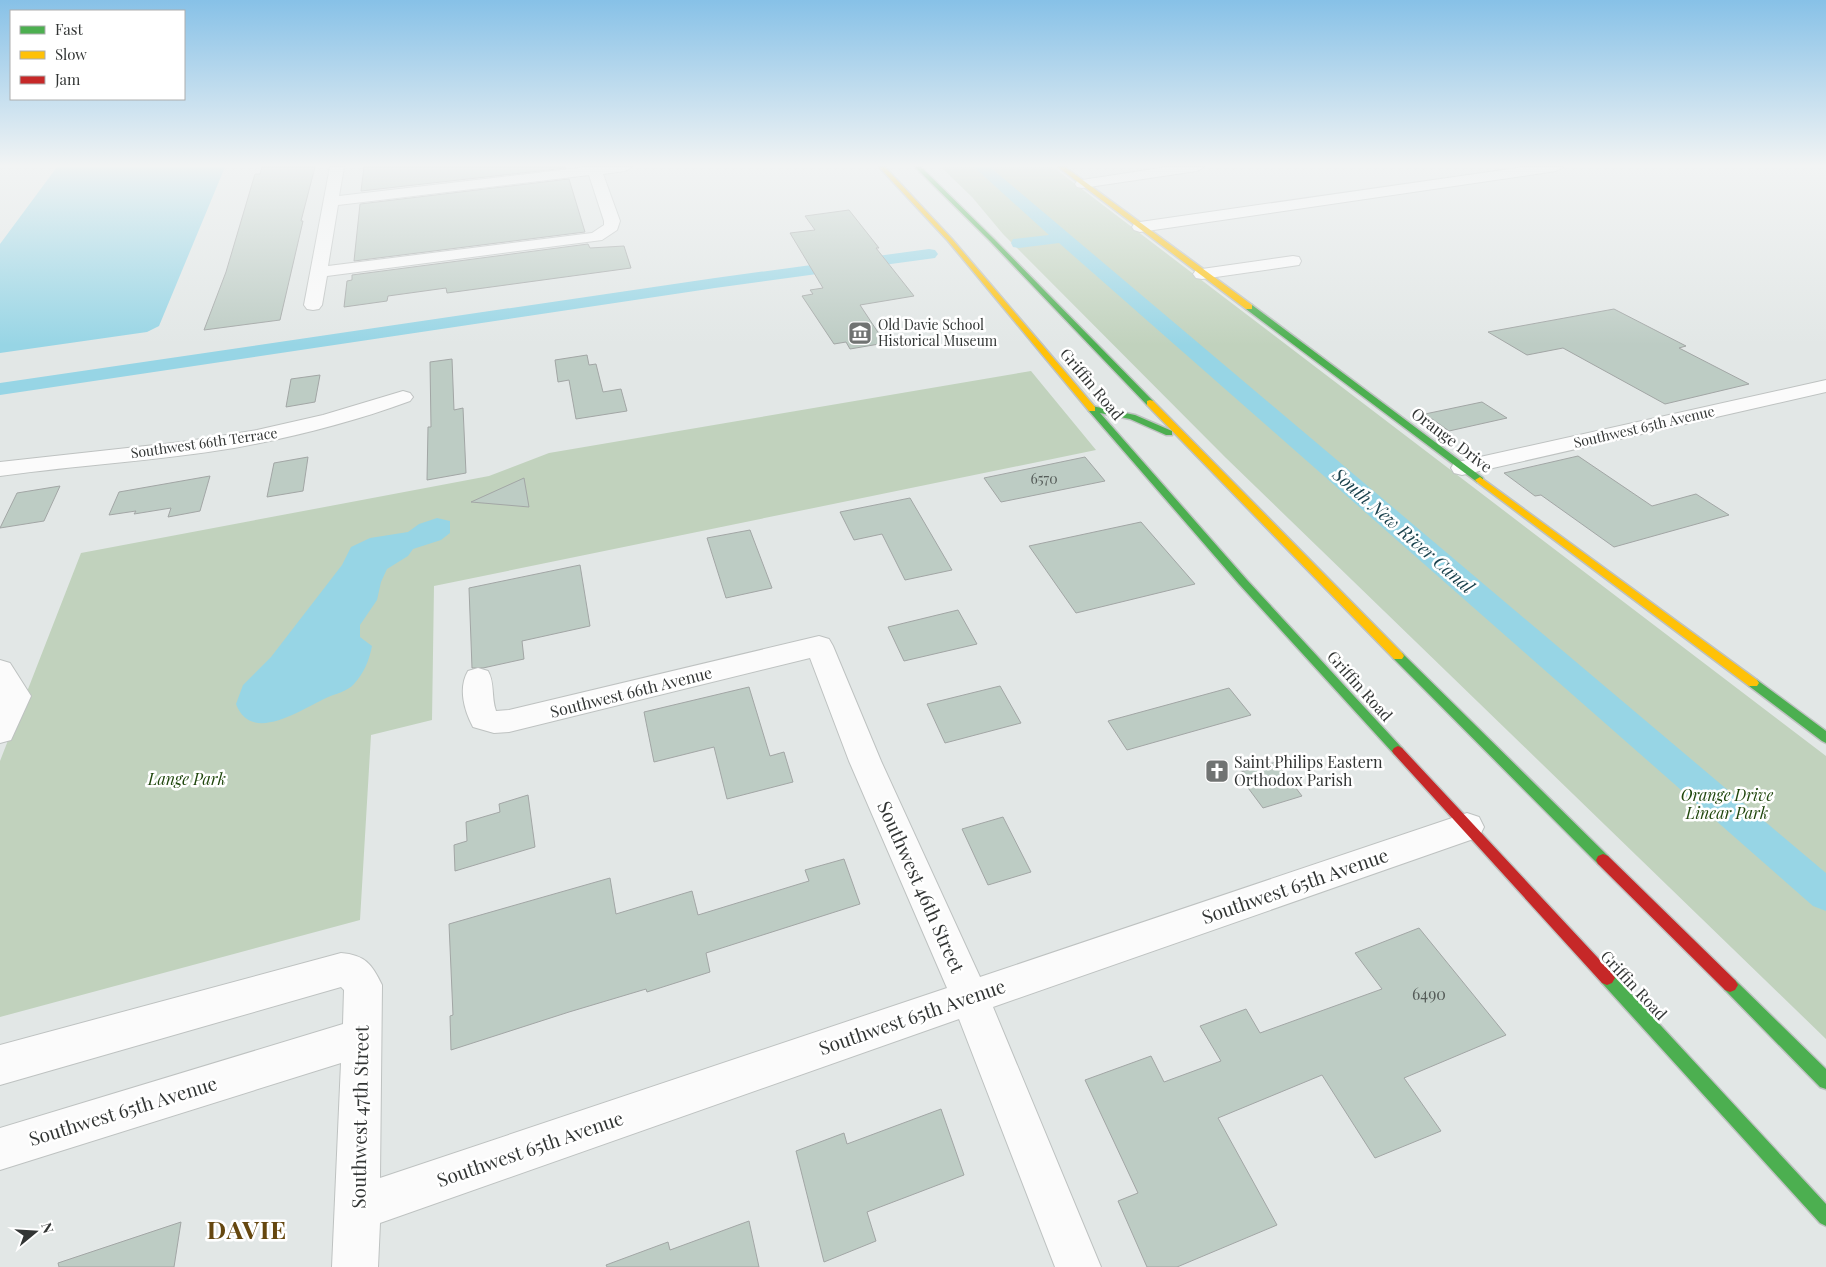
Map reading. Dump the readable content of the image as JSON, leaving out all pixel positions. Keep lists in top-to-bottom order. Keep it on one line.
{"streets":{"main road":["Griffin Road","Orange Drive"],"street":["Southwest 65th Avenue","Southwest 66th Terrace","Southwest 66th Avenue","Southwest 46th Street","Southwest 47th Street"]},"crossings":[["Griffin Road","Southwest 65th Avenue"],["Southwest 65th Avenue","Orange Drive"],["Southwest 65th Avenue","Southwest 46th Street"],["Southwest 65th Avenue","Southwest 47th Street"],["Southwest 66th Avenue","Southwest 46th Street"]],"districts":["DAVIE"],"water":["South New River Canal"],"parks":["Lange Park","Orange Drive Linear Park"],"places":{"museum":["Old Davie School Historical Museum"],"church":["Saint Philips Eastern Orthodox Parish"]},"house_numbers":["6570","6490"],"legend":["Fast","Slow","Jam"],"north":"right"}
